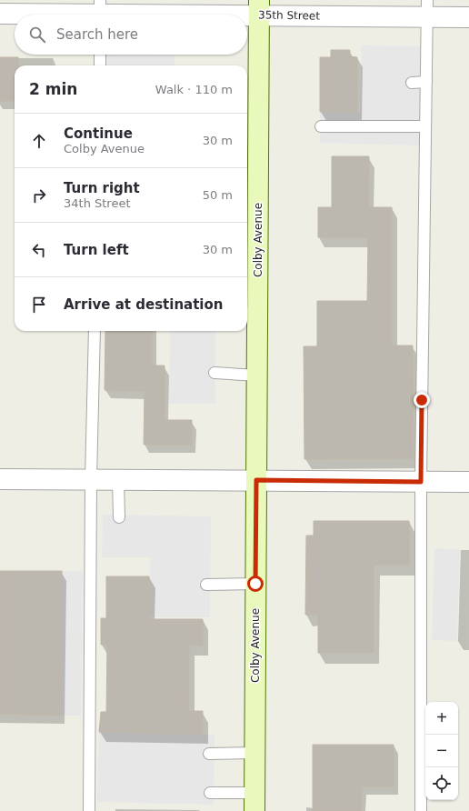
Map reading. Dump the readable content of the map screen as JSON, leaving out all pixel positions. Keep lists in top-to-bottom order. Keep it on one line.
{"streets":{"main road":["Colby Avenue"],"street":["35th Street"]},"crossings":[["35th Street","Colby Avenue"]],"page":{"search":"Search here","heading":["2 min","Walk · 110 m"],"list":[["Continue","Colby Avenue","30 m"],["Turn right","34th Street","50 m"],["Turn left","30 m"],"Arrive at destination"],"map_buttons":["+","−"]}}
